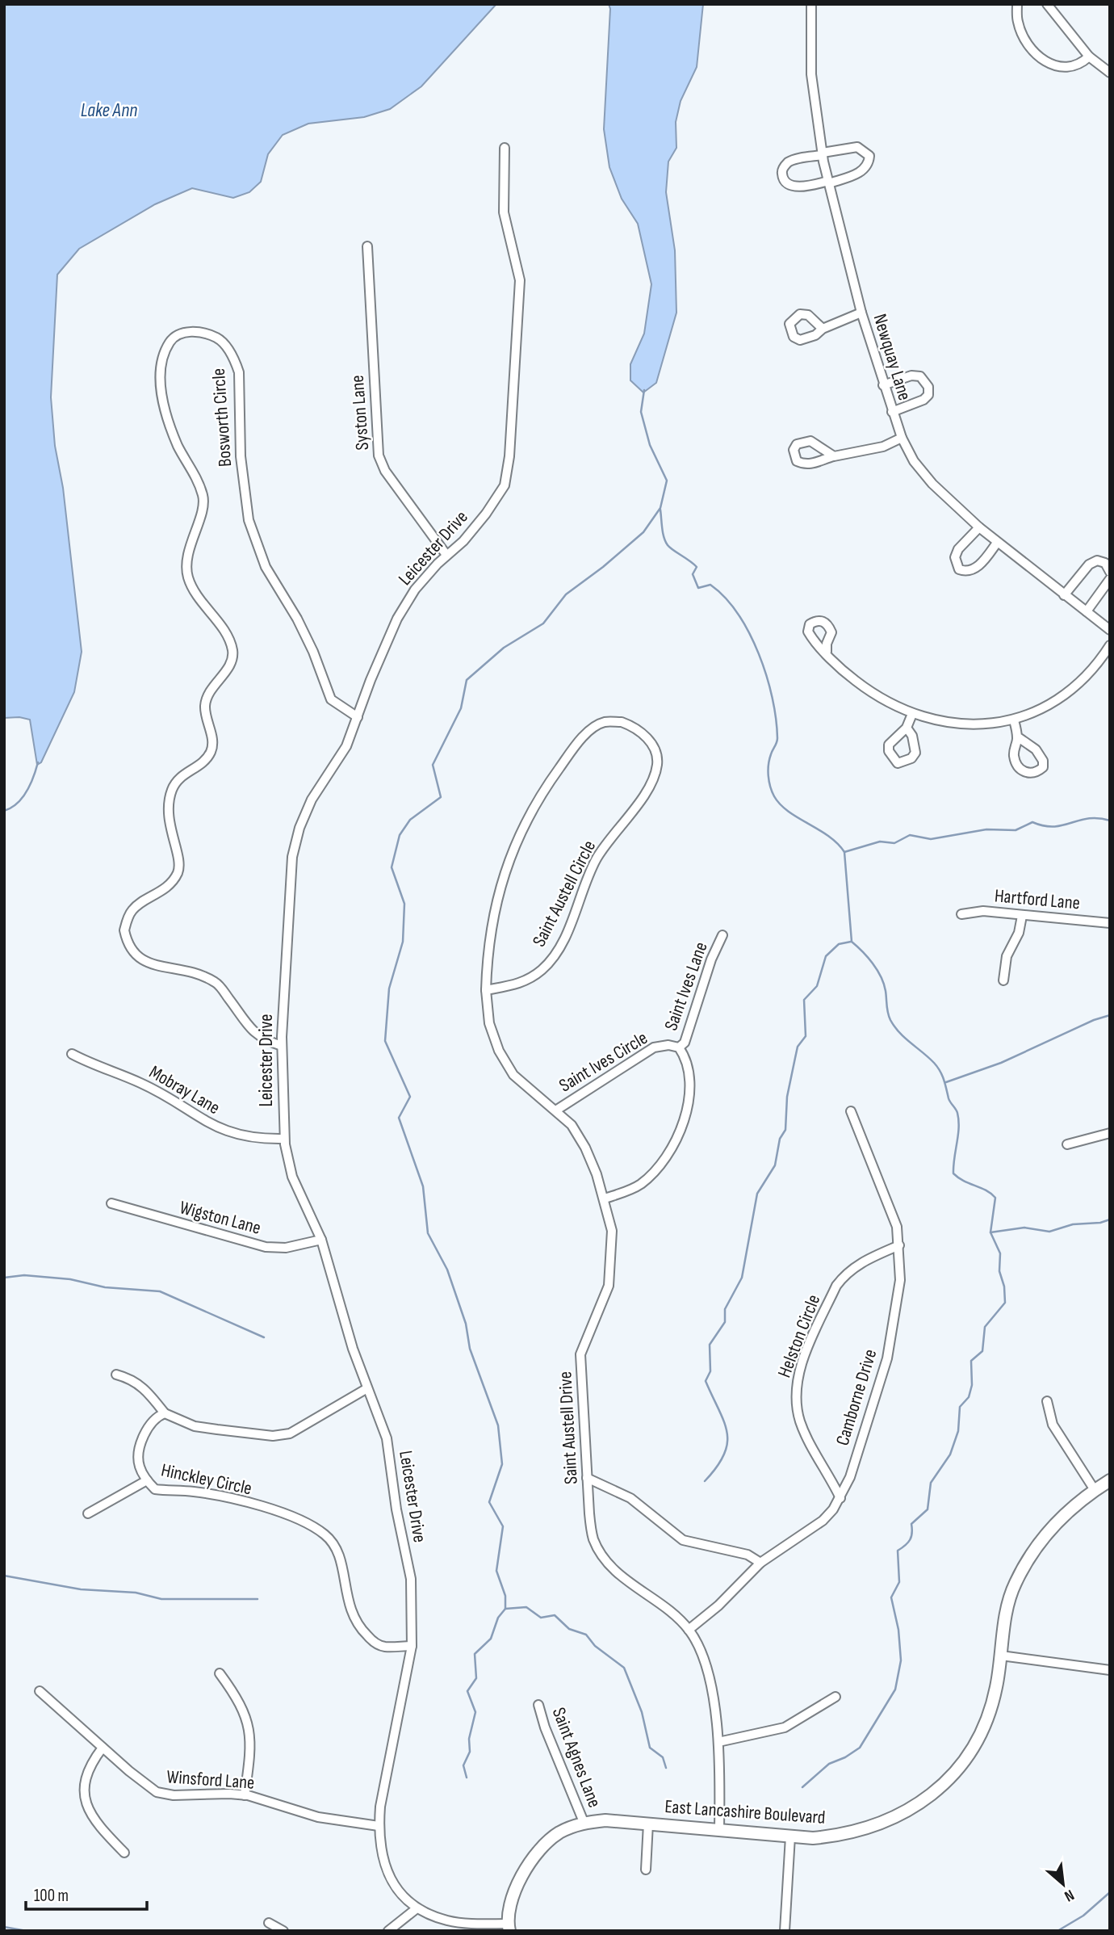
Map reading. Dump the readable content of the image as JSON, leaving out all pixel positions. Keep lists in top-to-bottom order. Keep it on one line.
{"streets":{"main road":["East Lancashire Boulevard"],"street":["Newquay Lane","Syston Lane","Bosworth Circle","Leicester Drive","Saint Austell Circle","Hartford Lane","Saint Ives Lane","Saint Ives Circle","Mobray Lane","Wigston Lane","Helston Circle","Camborne Drive","Saint Austell Drive","Hinckley Circle","Saint Agnes Lane","Winsford Lane"]},"crossings":[["Syston Lane","Leicester Drive"],["Bosworth Circle","Leicester Drive"],["Leicester Drive","Mobray Lane"],["Leicester Drive","Wigston Lane"],["Leicester Drive","Hinckley Circle"],["Leicester Drive","Winsford Lane"],["Leicester Drive","East Lancashire Boulevard"],["Saint Austell Circle","Saint Austell Drive"],["Saint Ives Lane","Saint Ives Circle"],["Saint Ives Circle","Saint Austell Drive"],["Helston Circle","Camborne Drive"],["Camborne Drive","Saint Austell Drive"],["Saint Austell Drive","East Lancashire Boulevard"],["Saint Agnes Lane","East Lancashire Boulevard"]],"water":["Lake Ann"],"scale_bar":"100 m","north":"bottom right"}
